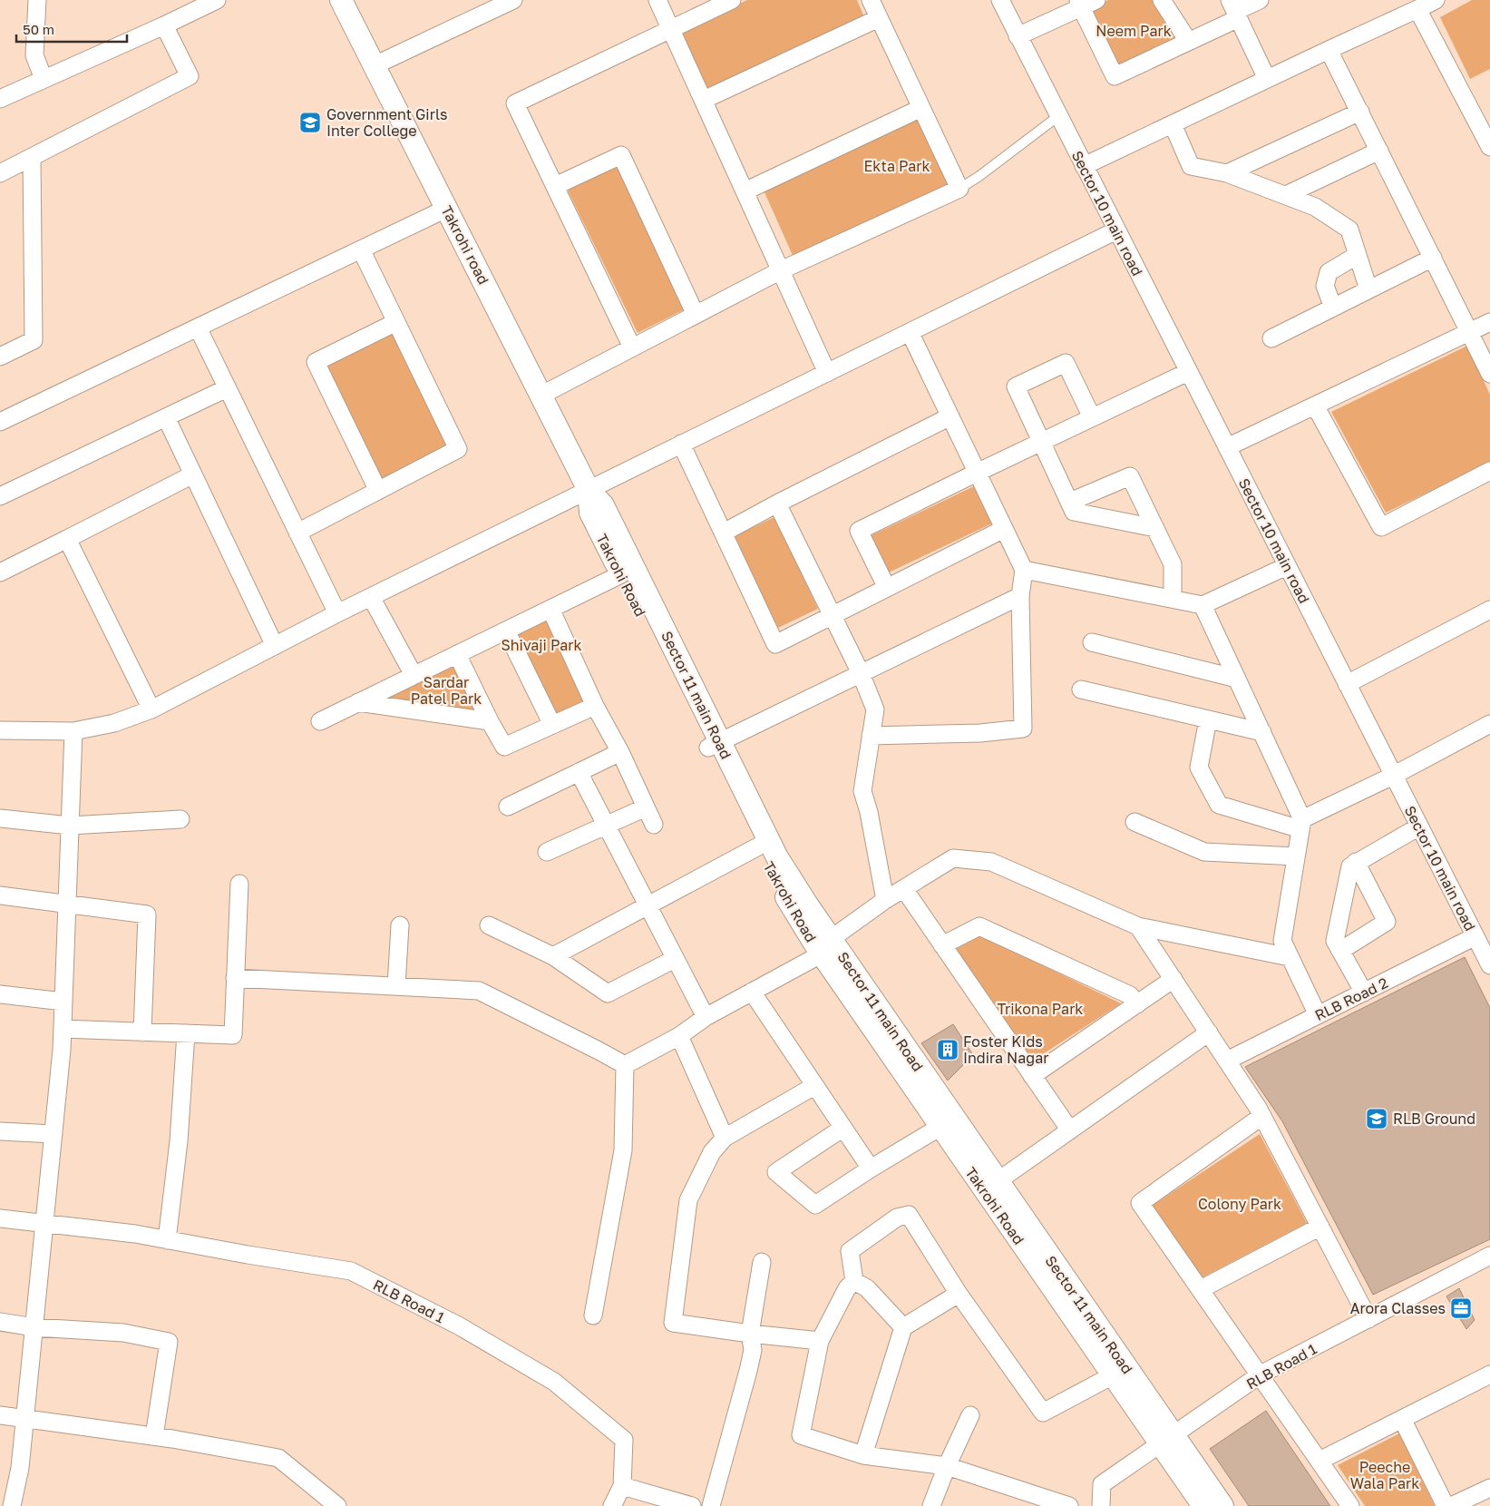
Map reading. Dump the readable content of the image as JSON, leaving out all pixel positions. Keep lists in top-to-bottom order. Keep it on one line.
{"streets":{"street":["Sector 10 main road","Takrohi road","Takrohi Road","Sector 11 main Road","RLB Road 2","RLB Road 1"]},"crossings":[["Sector 10 main road","RLB Road 2"],["Takrohi road","Takrohi Road"],["Takrohi road","Sector 11 main Road"],["Takrohi Road","Sector 11 main Road"],["Takrohi Road","RLB Road 1"],["Sector 11 main Road","RLB Road 1"]],"parks":["Neem Park","Ekta Park","Shivaji Park","Sardar Patel Park","Trikona Park","Colony Park","Peeche Wala Park"],"places":{"school or university":["Government Girls Inter College","RLB Ground"],"building":["Foster KIds Indira Nagar"],"office":["Arora Classes"]},"scale_bar":"50 m"}
